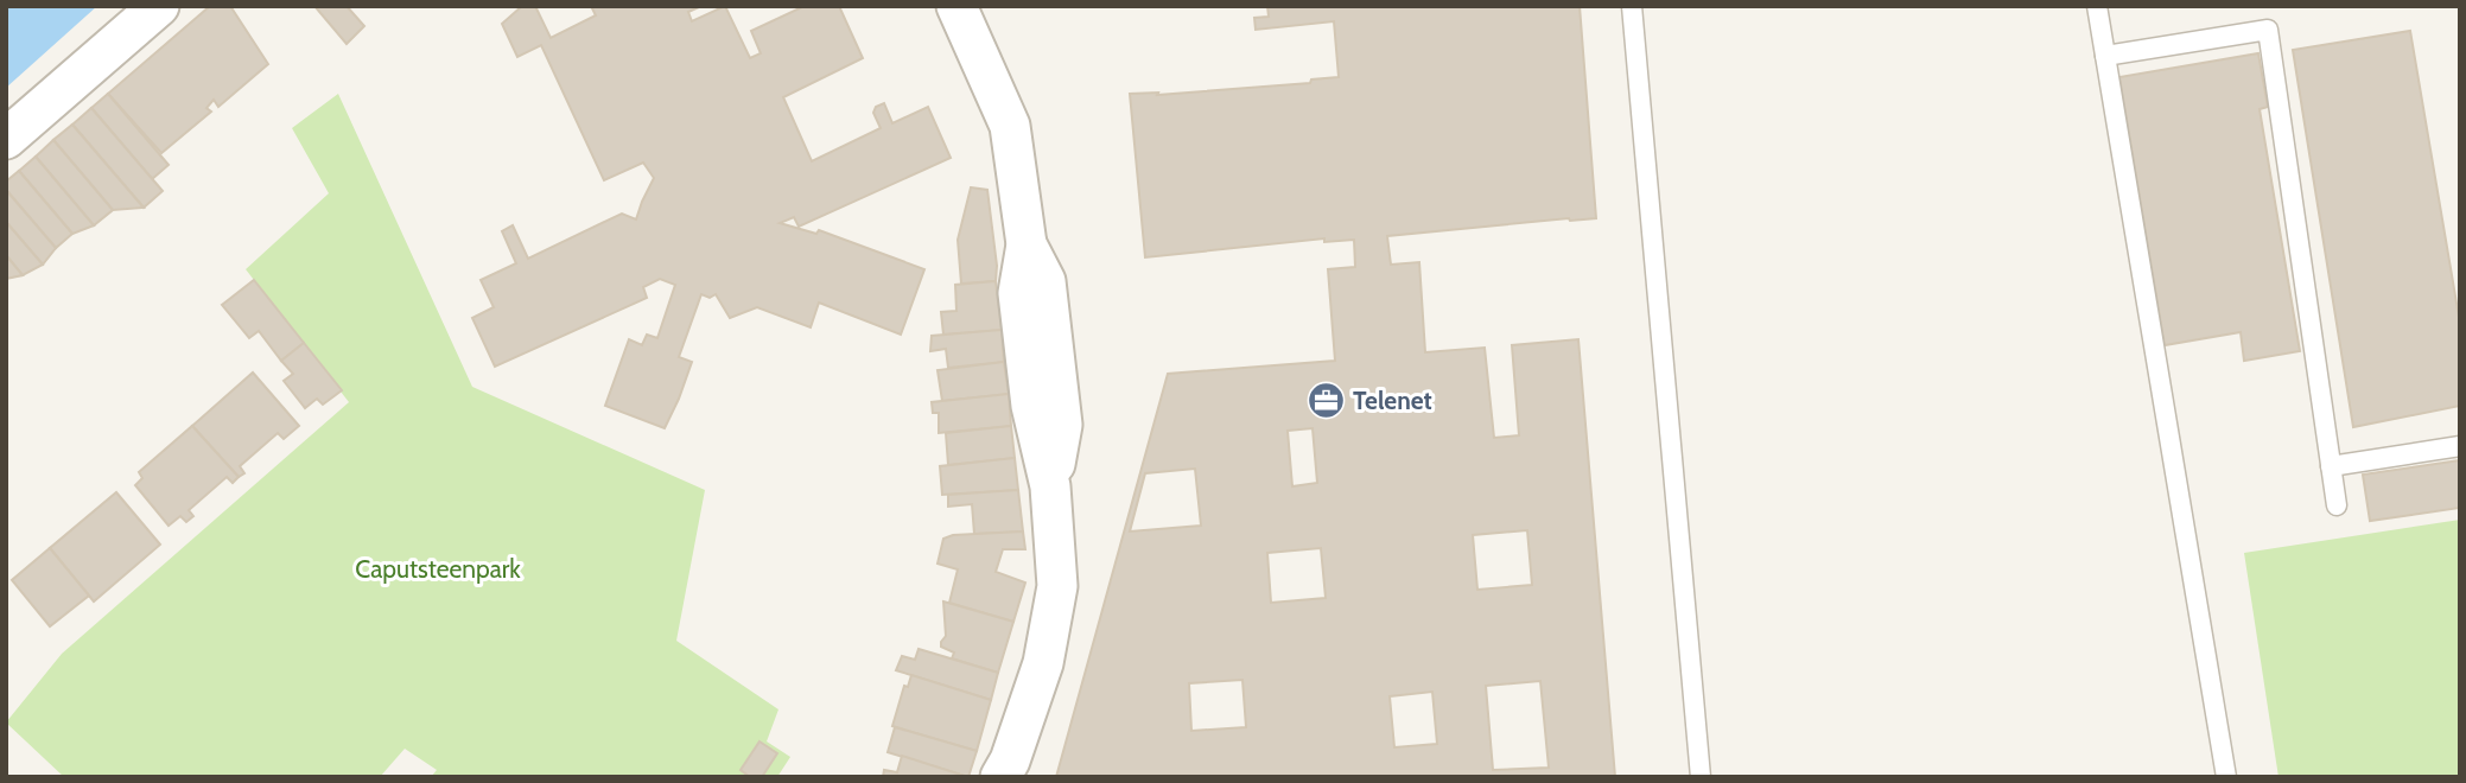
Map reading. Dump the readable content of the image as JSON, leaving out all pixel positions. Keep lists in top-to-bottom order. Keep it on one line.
{"parks":["Caputsteenpark"],"places":{"office":["Telenet"]}}
